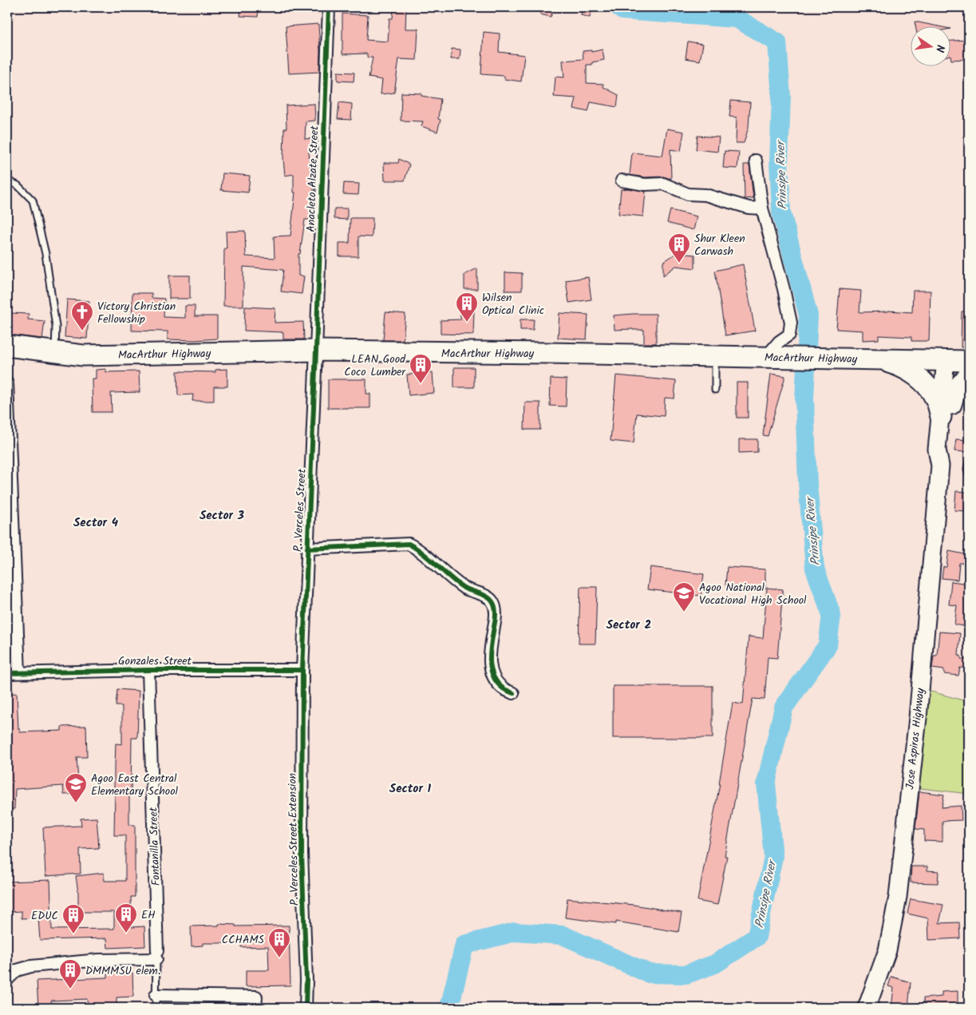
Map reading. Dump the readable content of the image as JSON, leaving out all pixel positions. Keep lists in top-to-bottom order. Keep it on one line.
{"streets":{"highway":["MacArthur Highway"],"main road":["Jose Aspiras Highway"],"street":["Anacleto Alzate Street","P. Verceles Street","Gonzales Street","P. Verceles Street Extension","Fontanilla Street"]},"crossings":[["Anacleto Alzate Street","MacArthur Highway"],["Anacleto Alzate Street","P. Verceles Street"],["MacArthur Highway","P. Verceles Street"],["MacArthur Highway","Jose Aspiras Highway"],["P. Verceles Street","Gonzales Street"],["P. Verceles Street","P. Verceles Street Extension"],["Gonzales Street","P. Verceles Street Extension"],["Gonzales Street","Fontanilla Street"]],"districts":["Sector 3","Sector 4","Sector 2","Sector 1"],"water":["Prinsipe River"],"places":{"building":["Shur Kleen Carwash","Wilsen Optical Clinic","LEAN Good Coco Lumber","EH","EDUC","CCHAMS","DMMMSU elem."],"church":["Victory Christian Fellowship"],"school or university":["Agoo National Vocational High School","Agoo East Central Elementary School"]},"north":"right"}
